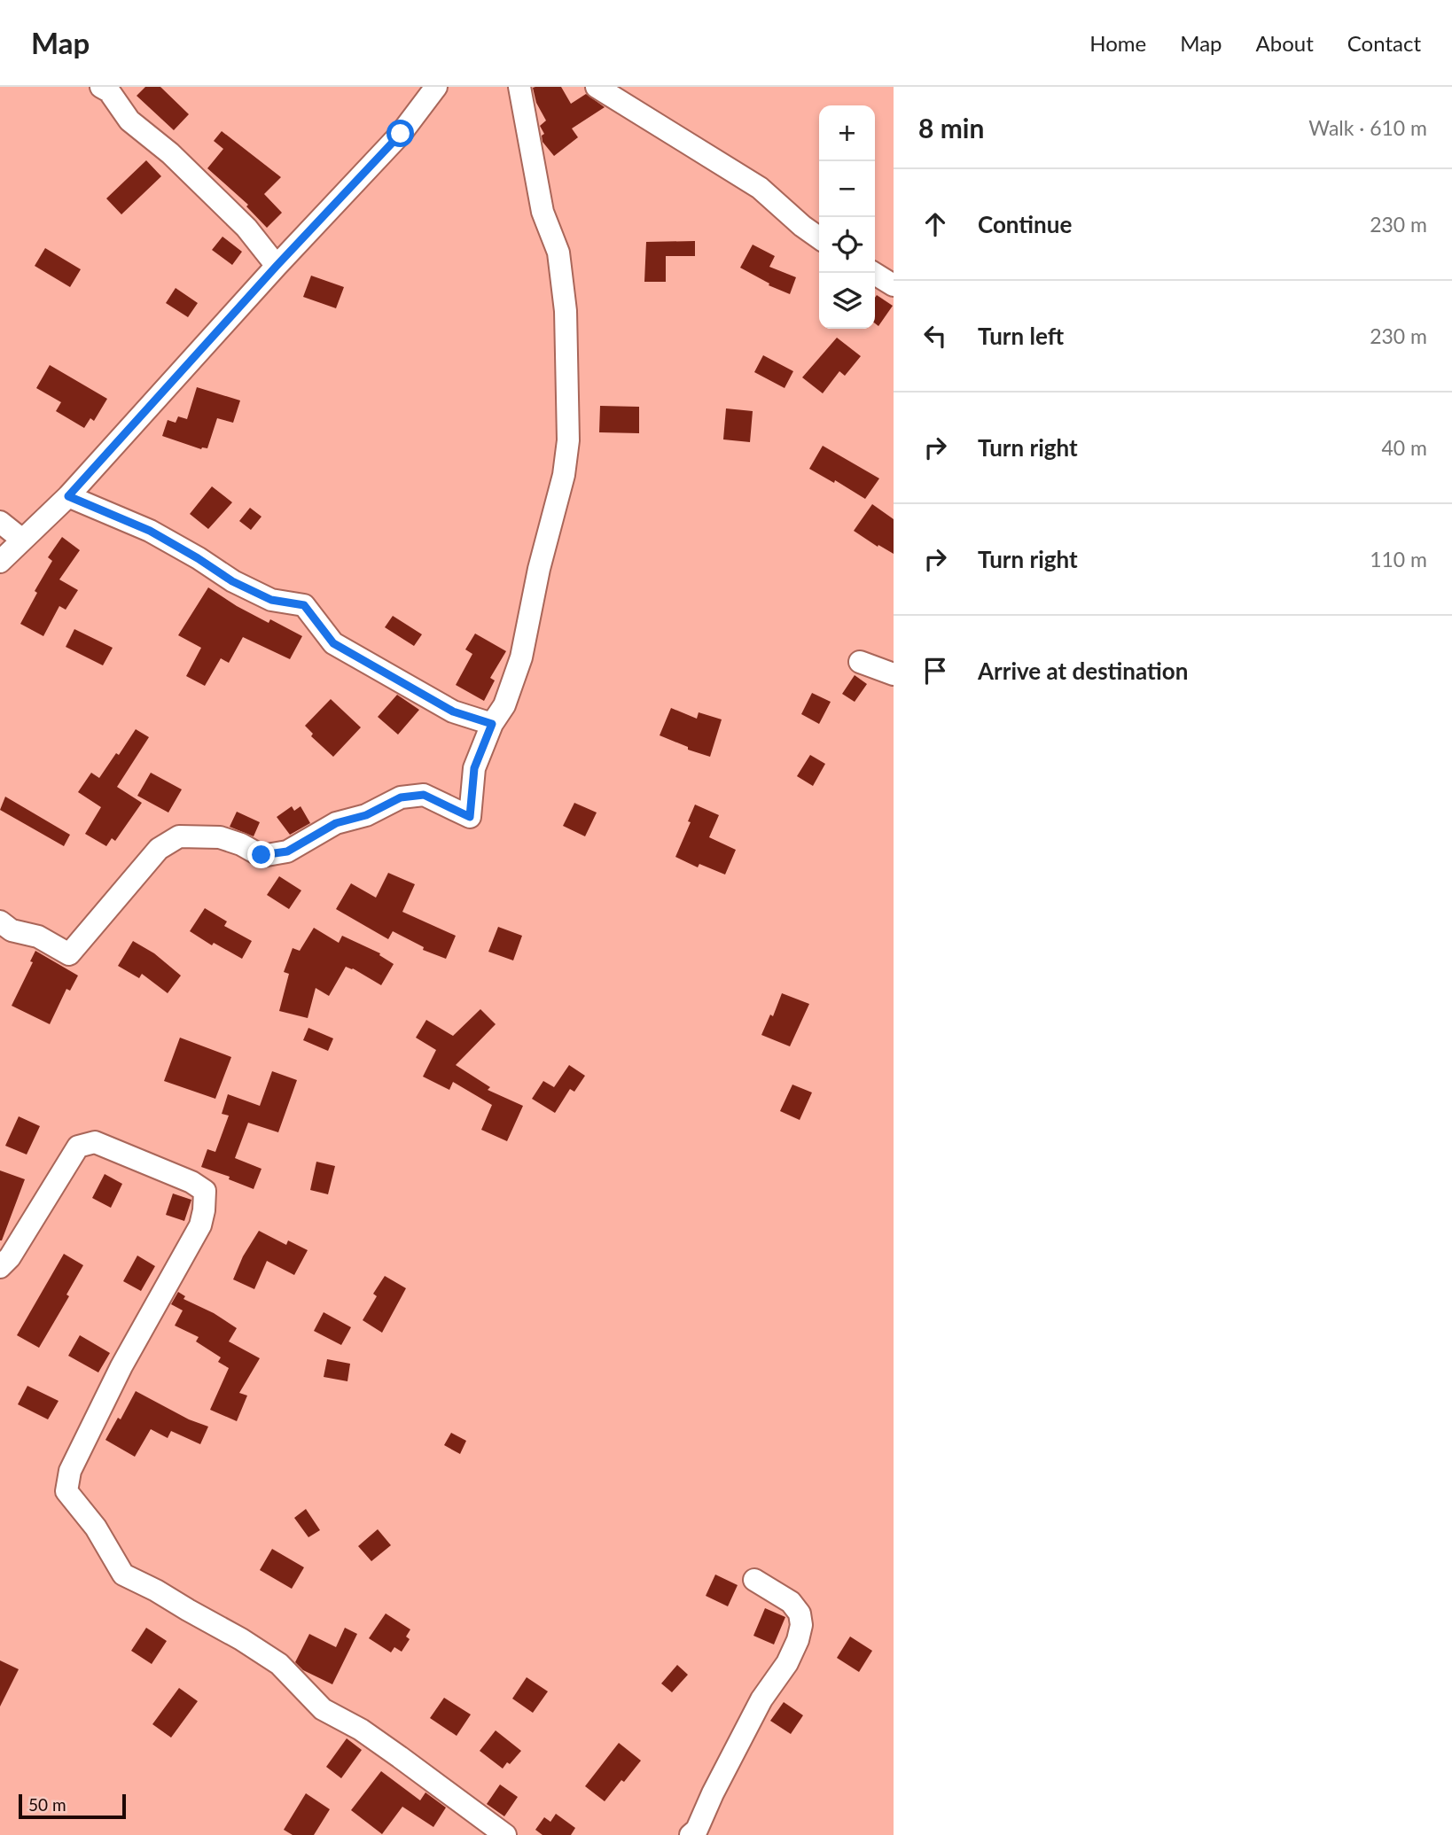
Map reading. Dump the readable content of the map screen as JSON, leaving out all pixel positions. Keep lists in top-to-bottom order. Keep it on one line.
{"scale_bar":"50 m","page":{"header":"Map","nav":["Home","Map","About","Contact"],"heading":["8 min","Walk · 610 m"],"map_buttons":["+","−"],"list":[["Continue","230 m"],["Turn left","230 m"],["Turn right","40 m"],["Turn right","110 m"],"Arrive at destination"],"scale":"50 m"}}
